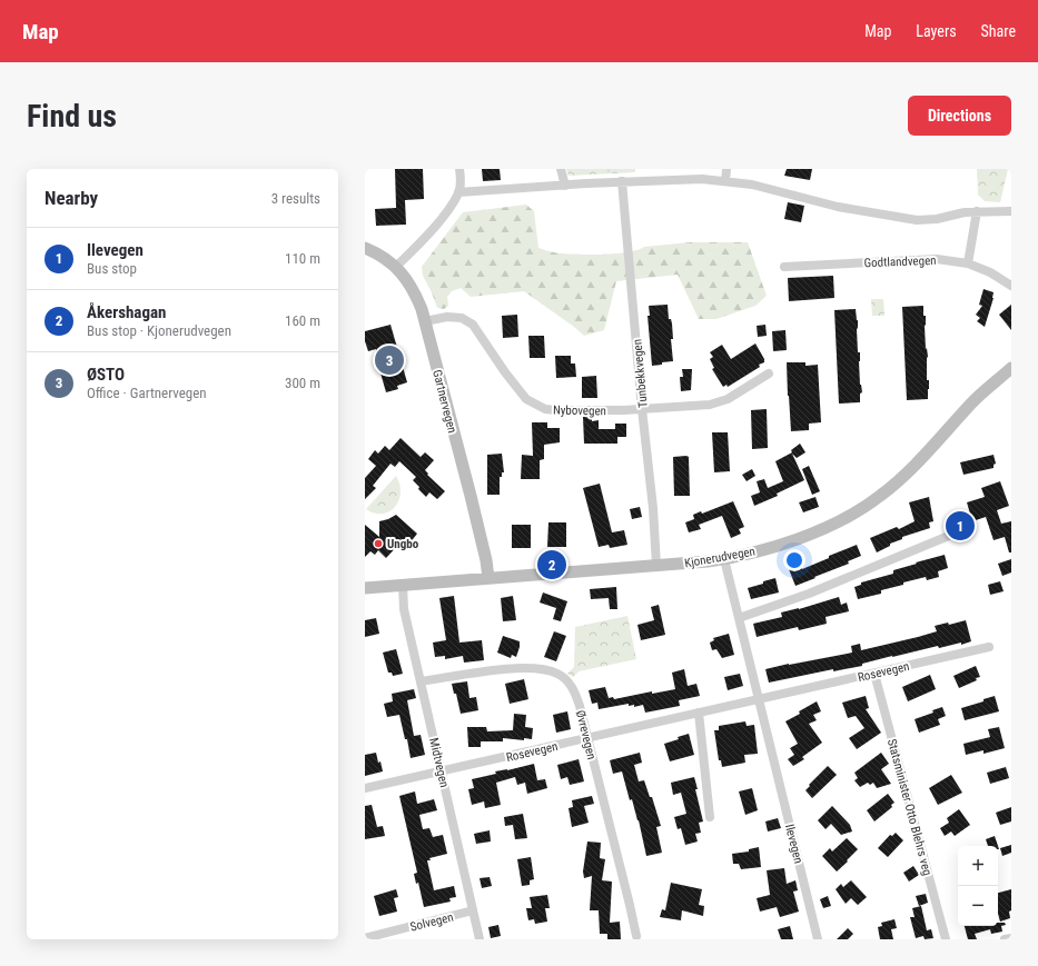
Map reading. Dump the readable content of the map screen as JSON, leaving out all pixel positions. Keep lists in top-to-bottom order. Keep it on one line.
{"streets":{"main road":["Gartnervegen","Kjonerudvegen"],"street":["Godtlandvegen","Tunbekkvegen","Nybovegen","Rosevegen","Øvrevegen","Midtvegen","Statsminister Otto Blehrs veg","Ilevegen","Solvegen"]},"crossings":[["Tunbekkvegen","Nybovegen"],["Tunbekkvegen","Kjonerudvegen"],["Gartnervegen","Nybovegen"],["Gartnervegen","Kjonerudvegen"],["Kjonerudvegen","Midtvegen"],["Kjonerudvegen","Ilevegen"],["Rosevegen","Øvrevegen"],["Rosevegen","Midtvegen"],["Rosevegen","Statsminister Otto Blehrs veg"],["Rosevegen","Ilevegen"],["Øvrevegen","Midtvegen"],["Midtvegen","Solvegen"]],"places":["Ungbo"],"page":{"header":"Map","nav":["Map","Layers","Share"],"buttons":"Directions","title":"Find us","heading":["Nearby","3 results"],"list":[{"mark":"1","name":"Ilevegen","note":"Bus stop","value":"110 m"},{"mark":"2","name":"Åkershagan","note":"Bus stop · Kjonerudvegen","value":"160 m"},{"mark":"3","name":"ØSTO","note":"Office · Gartnervegen","value":"300 m"}],"pins":["3","1","2"],"map_buttons":["+","−"]}}
